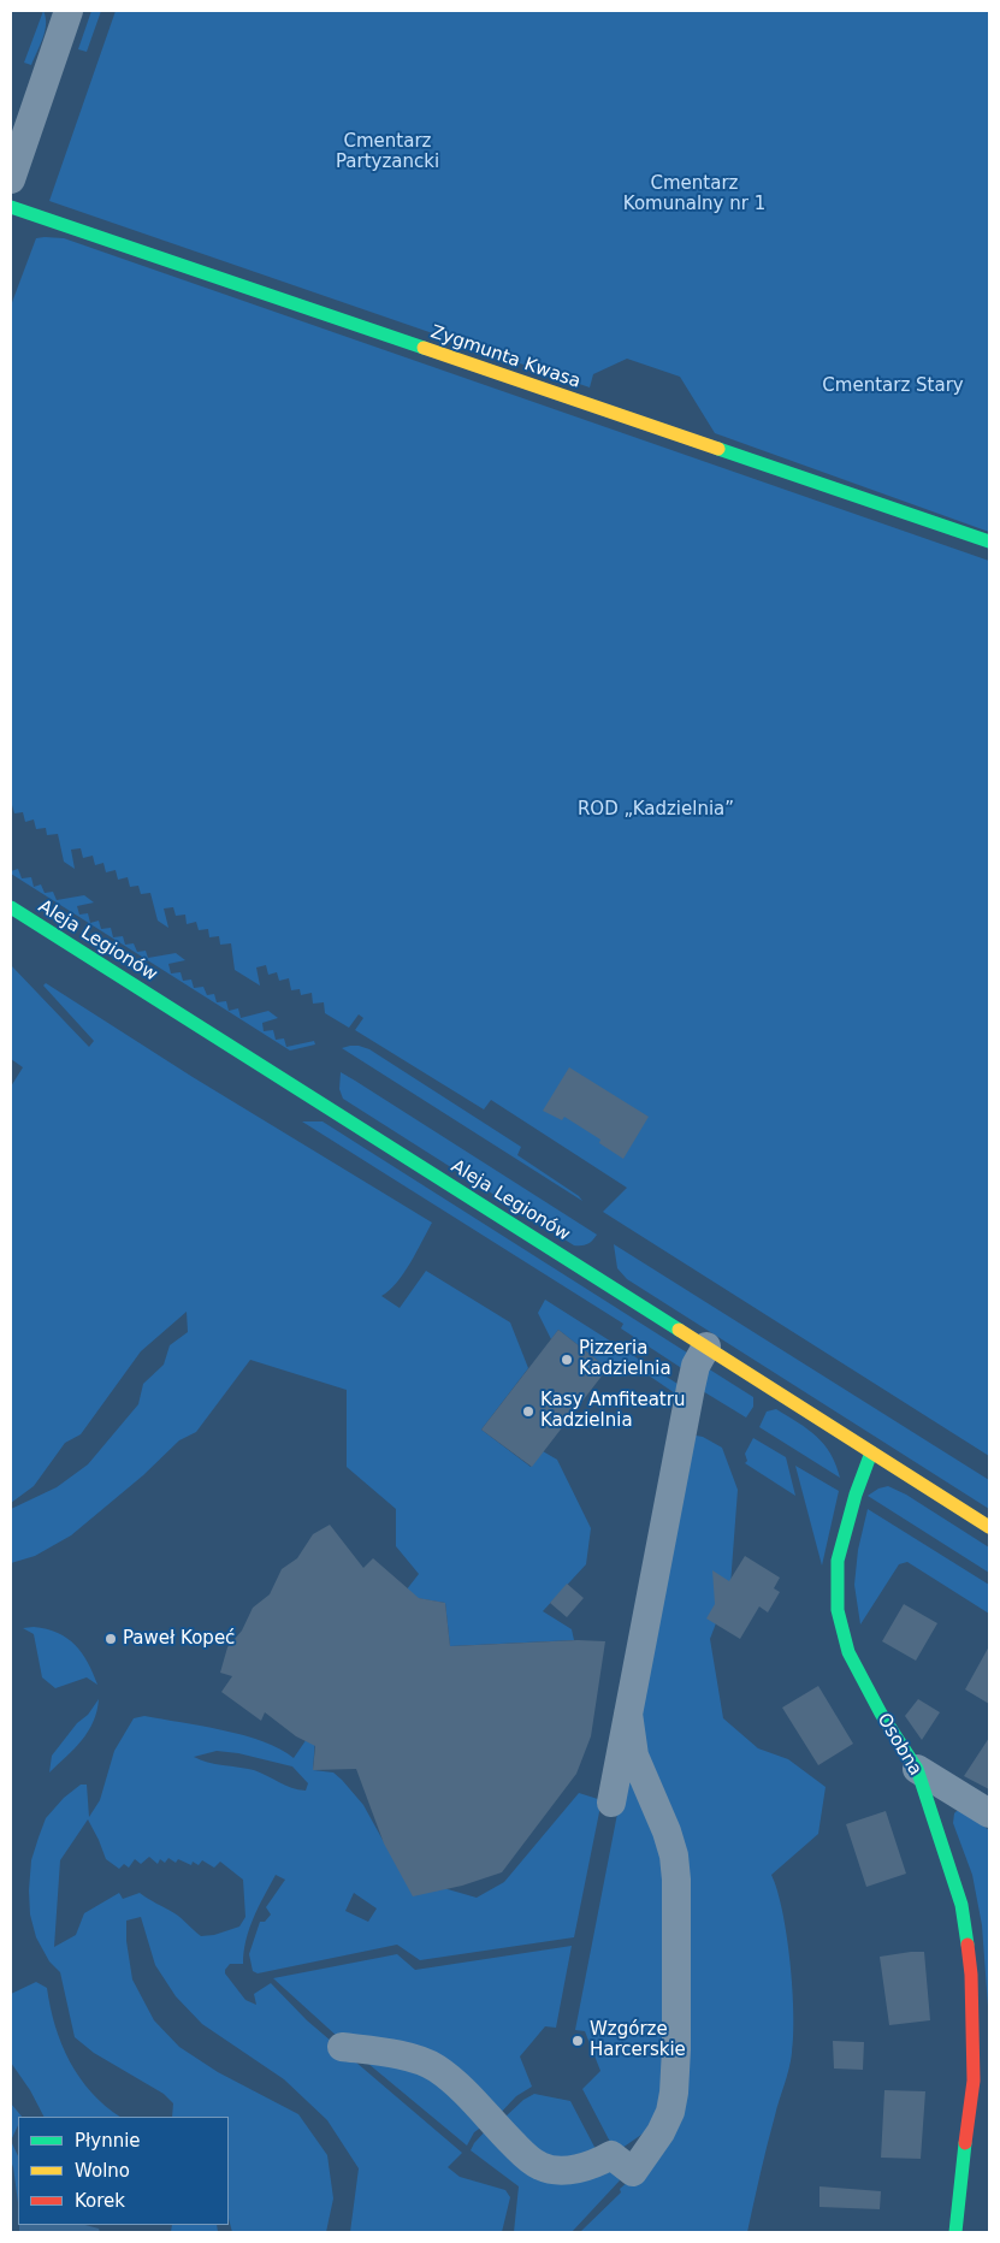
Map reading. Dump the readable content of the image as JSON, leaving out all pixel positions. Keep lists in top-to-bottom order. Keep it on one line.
{"streets":{"street":["Zygmunta Kwasa","Aleja Legionów","Osobna"]},"crossings":[["Aleja Legionów","Osobna"]],"parks":["Cmentarz Partyzancki","Cmentarz Komunalny nr 1","Cmentarz Stary","ROD „Kadzielnia”"],"places":["Pizzeria Kadzielnia","Kasy Amfiteatru Kadzielnia","Paweł Kopeć","Wzgórze Harcerskie"],"legend":["Płynnie","Wolno","Korek"]}
